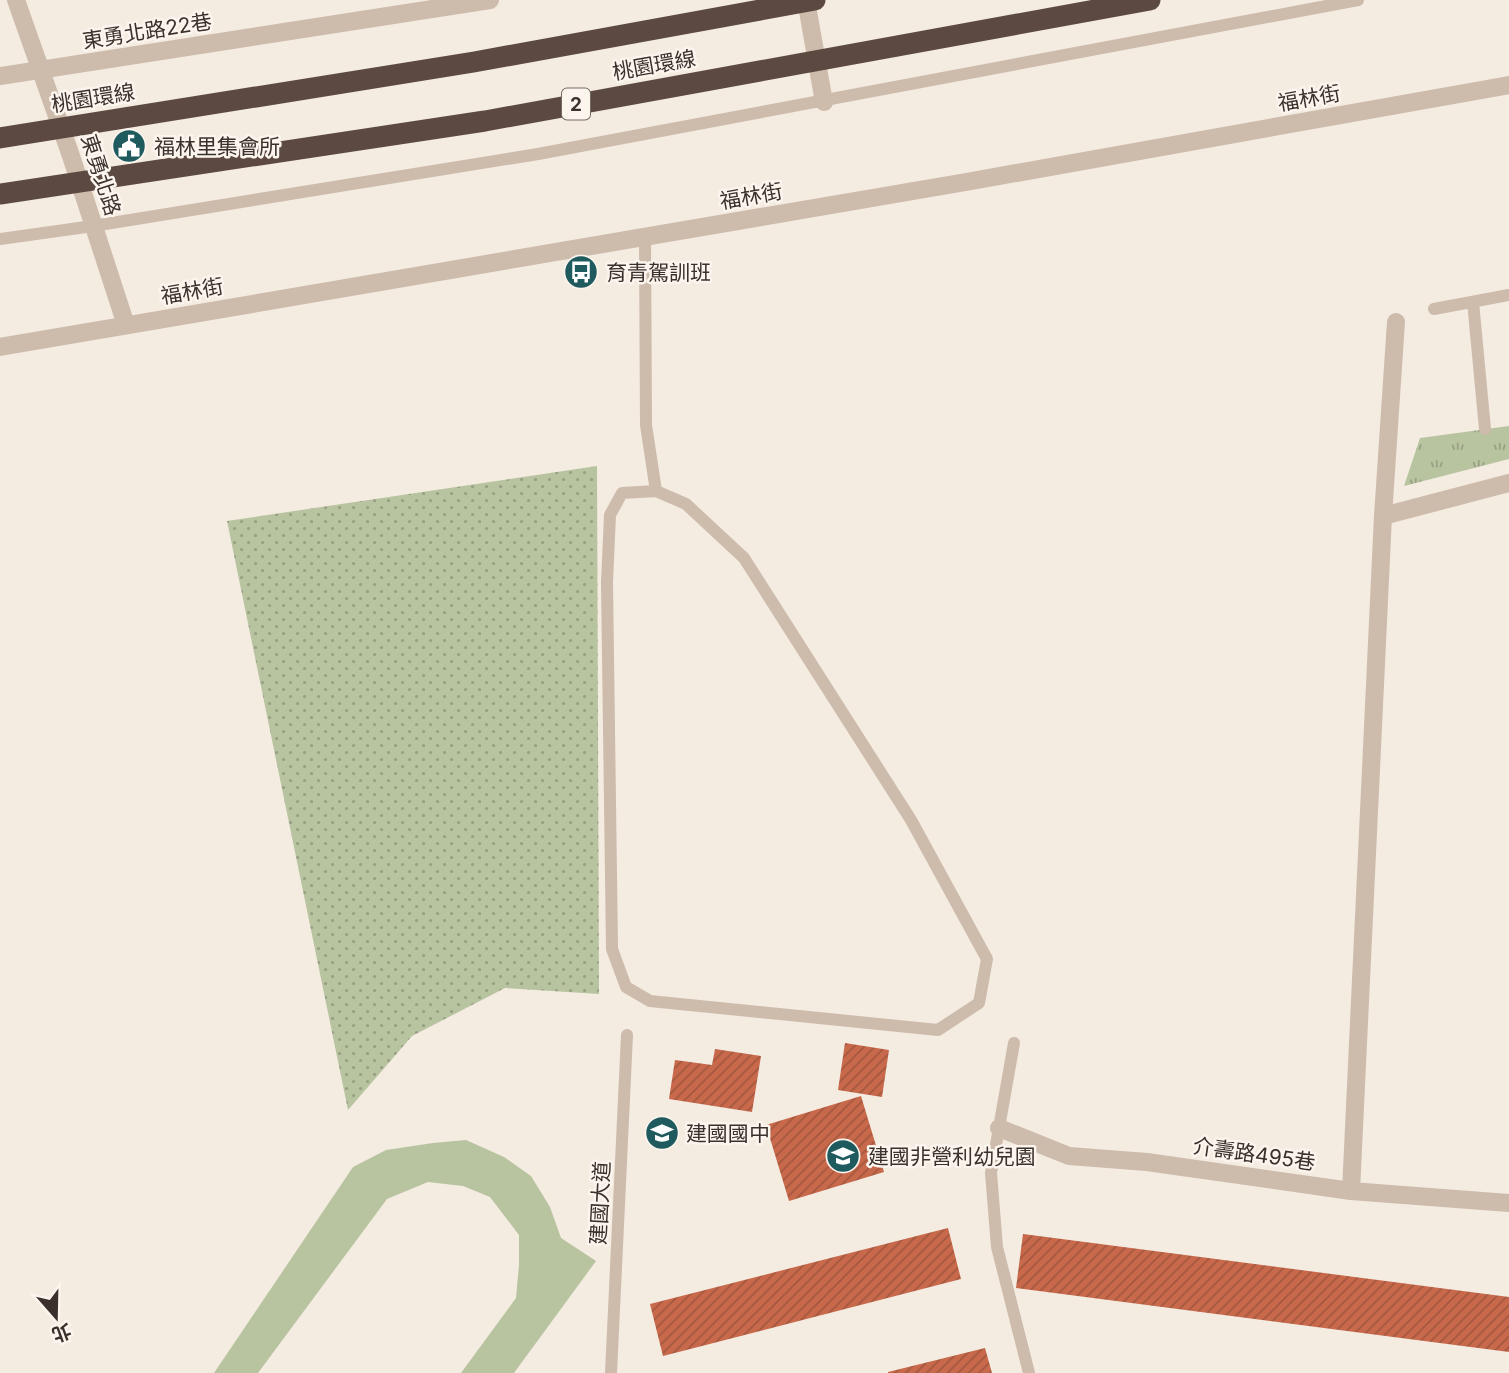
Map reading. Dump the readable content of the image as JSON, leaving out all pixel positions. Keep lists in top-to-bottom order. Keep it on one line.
{"streets":{"highway":["桃園環線","2"],"street":["東勇北路22巷","福林街","東勇北路","介壽路495巷"],"lane":["建國大道"]},"crossings":[["東勇北路22巷","東勇北路"],["福林街","東勇北路"]],"places":{"public building":["福林里集會所"],"bus stop":["育青駕訓班"],"school or university":["建國國中","建國非營利幼兒園"]},"north":"bottom"}
